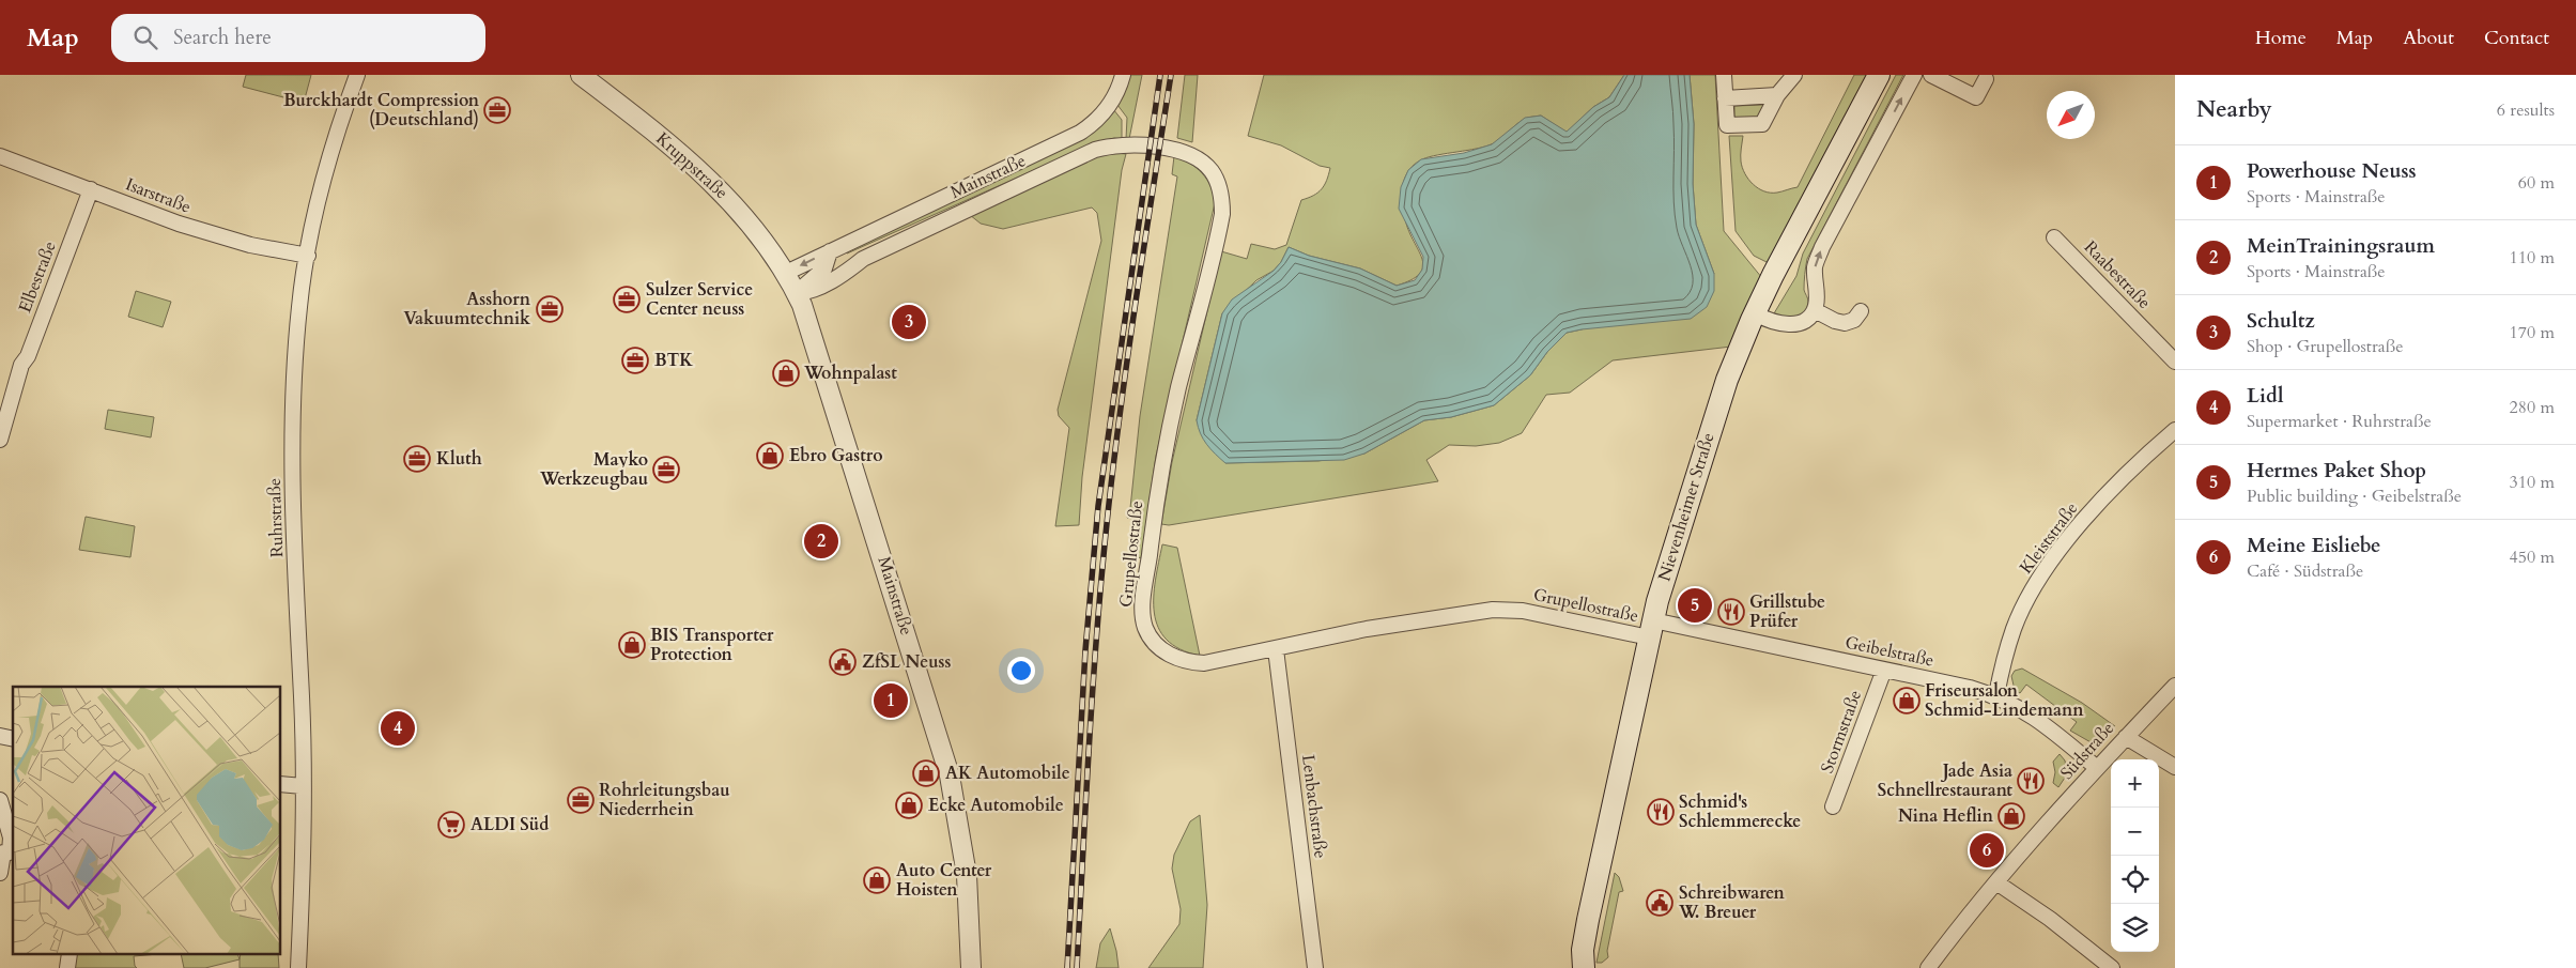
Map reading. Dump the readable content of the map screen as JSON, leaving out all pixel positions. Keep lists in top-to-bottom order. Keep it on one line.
{"streets":{"main road":["Nievenheimer Straße"],"street":["Kruppstraße","Mainstraße","Isarstraße","Raabestraße","Elbestraße","Ruhrstraße","Kleiststraße","Grupellostraße","Geibelstraße","Stormstraße","Südstraße","Lenbachstraße"]},"crossings":[["Kruppstraße","Mainstraße"],["Isarstraße","Elbestraße"],["Isarstraße","Ruhrstraße"],["Nievenheimer Straße","Grupellostraße"],["Nievenheimer Straße","Geibelstraße"],["Kleiststraße","Geibelstraße"],["Grupellostraße","Geibelstraße"],["Grupellostraße","Lenbachstraße"],["Geibelstraße","Stormstraße"],["Geibelstraße","Südstraße"]],"places":{"office":["Burckhardt Compression (Deutschland)","Sulzer Service Center neuss","Asshorn Vakuumtechnik","BTK","Kluth","Mayko Werkzeugbau","Rohrleitungsbau Niederrhein"],"shop":["Wohnpalast","Ebro Gastro","BIS Transporter Protection","Friseursalon Schmid-Lindemann","AK Automobile","Ecke Automobile","Nina Heflin","Auto Center Hoisten"],"restaurant":["Grillstube Prüfer","Jade Asia Schnellrestaurant","Schmid's Schlemmerecke"],"public building":["ZfSL Neuss","Schreibwaren W. Breuer"],"supermarket":["ALDI Süd"]},"north":"bottom left","page":{"header":"Map","search":"Search here","nav":["Home","Map","About","Contact"],"heading":["Nearby","6 results"],"list":[{"mark":"1","name":"Powerhouse Neuss","note":"Sports · Mainstraße","value":"60 m"},{"mark":"2","name":"MeinTrainingsraum","note":"Sports · Mainstraße","value":"110 m"},{"mark":"3","name":"Schultz","note":"Shop · Grupellostraße","value":"170 m"},{"mark":"4","name":"Lidl","note":"Supermarket · Ruhrstraße","value":"280 m"},{"mark":"5","name":"Hermes Paket Shop","note":"Public building · Geibelstraße","value":"310 m"},{"mark":"6","name":"Meine Eisliebe","note":"Café · Südstraße","value":"450 m"}],"pins":["3","2","5","1","4","6"],"map_buttons":["+","−"]}}
